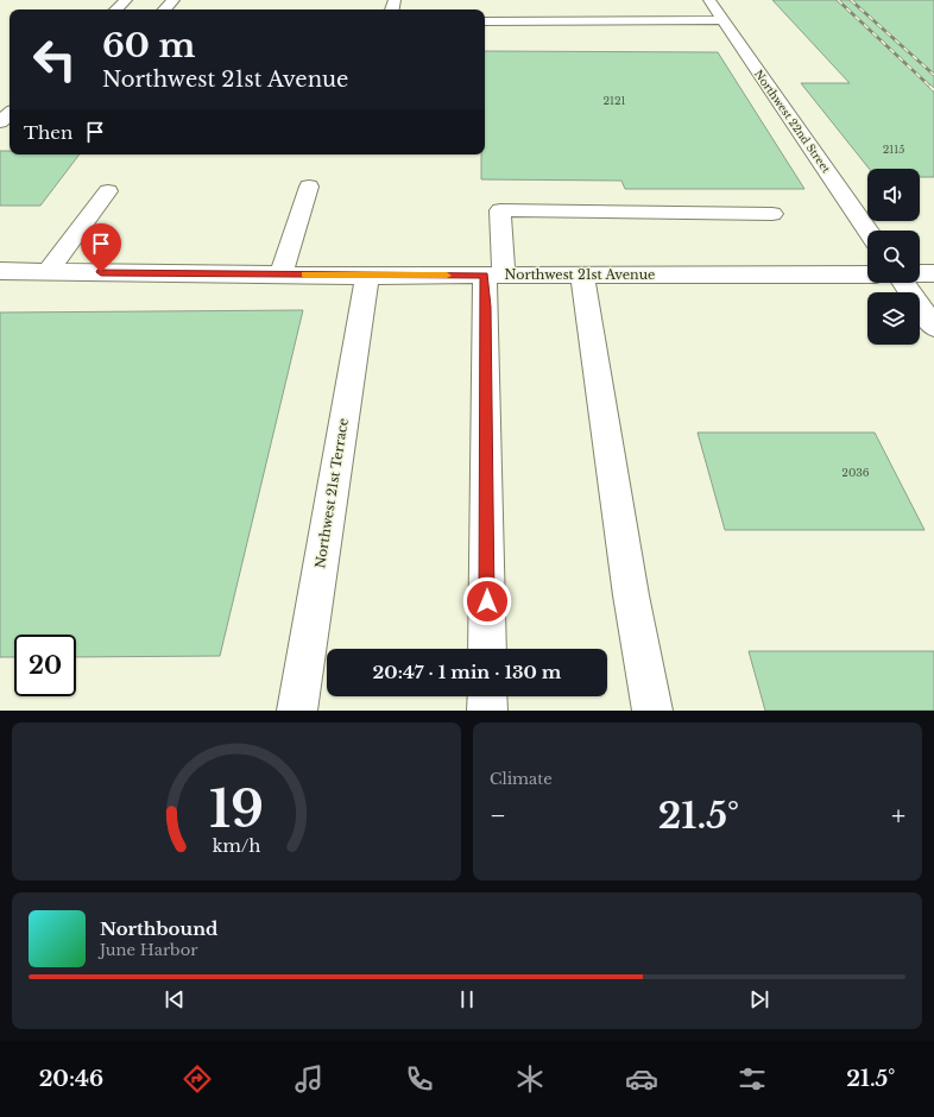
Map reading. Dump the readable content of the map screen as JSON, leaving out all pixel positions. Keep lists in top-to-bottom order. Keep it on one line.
{"streets":{"street":["Northwest 22nd Street","Northwest 21st Avenue","Northwest 21st Terrace"]},"crossings":[["Northwest 21st Avenue","Northwest 21st Terrace"]],"house_numbers":["2121","2115","2036"],"page":{"turn":["60 m","Northwest 21st Avenue"],"then":"Then","limit":"20","trip":"20:47 · 1 min · 130 m","tile":"Climate","heat":["−","21.5°","+"],"song":["Northbound","June Harbor"],"tabs":["20:46","21.5°"],"gauge":["19","km/h"]}}
